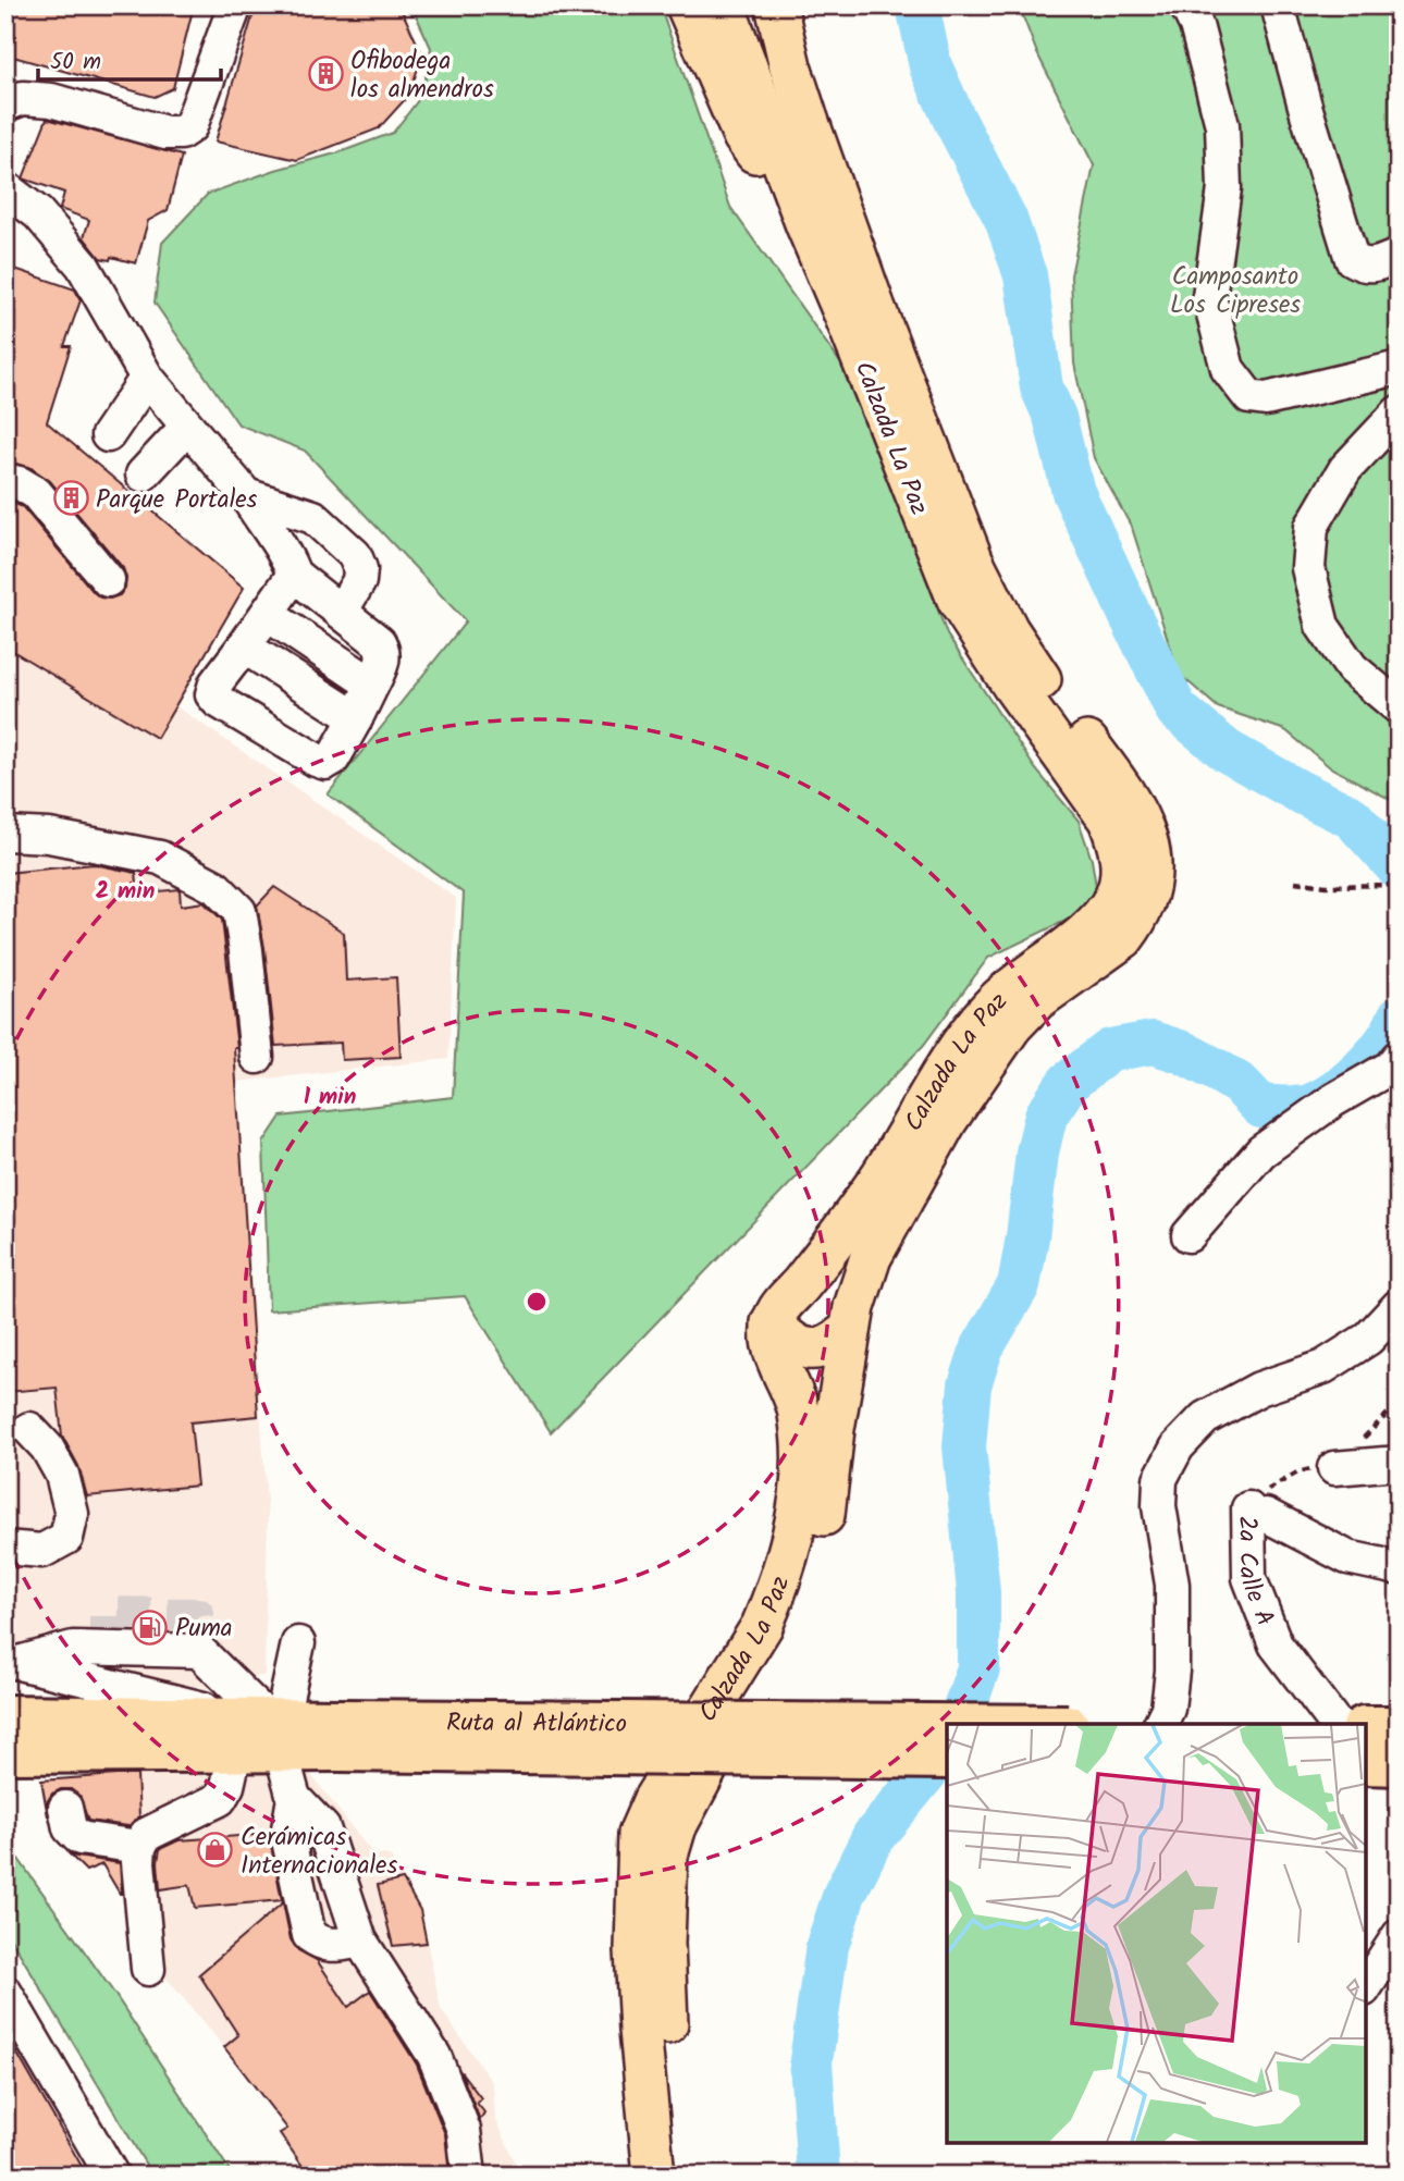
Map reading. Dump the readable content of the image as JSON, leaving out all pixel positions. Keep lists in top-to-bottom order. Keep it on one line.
{"streets":{"highway":["Ruta al Atlántico"],"main road":["Calzada La Paz"],"street":["2a Calle A"]},"parks":["Camposanto Los Cipreses"],"places":{"building":["Ofibodega los almendros","Parque Portales"],"fuel station":["Puma"],"shop":["Cerámicas Internacionales"]},"scale_bar":"50 m","rings":["2 min","1 min"]}
